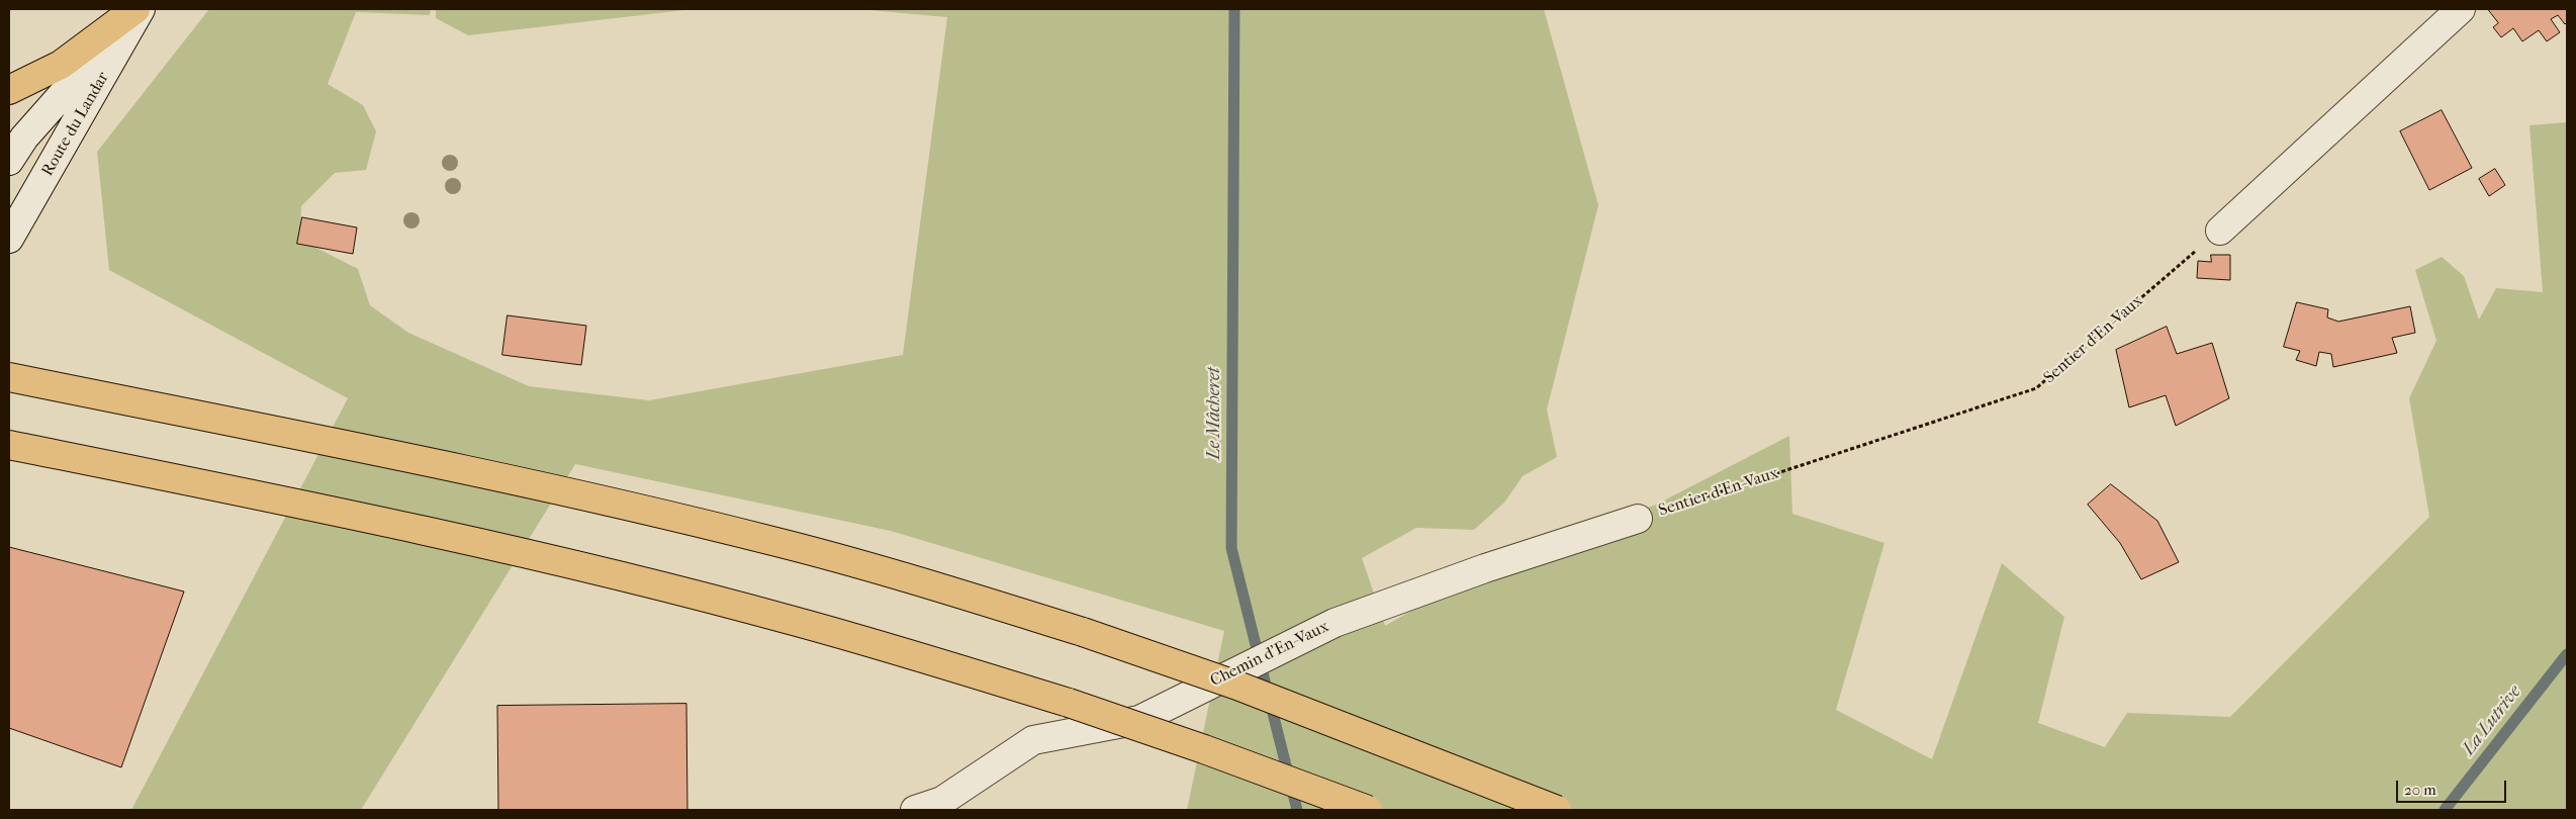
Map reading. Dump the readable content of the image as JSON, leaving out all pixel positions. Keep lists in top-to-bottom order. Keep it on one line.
{"streets":{"street":["Route du Landar","Chemin d'En-Vaux"],"path":["Sentier d'En-Vaux"]},"crossings":[["Sentier d'En-Vaux","Chemin d'En-Vaux"]],"water":["Le Mâcheret","La Lutrive"],"scale_bar":"20 m"}
